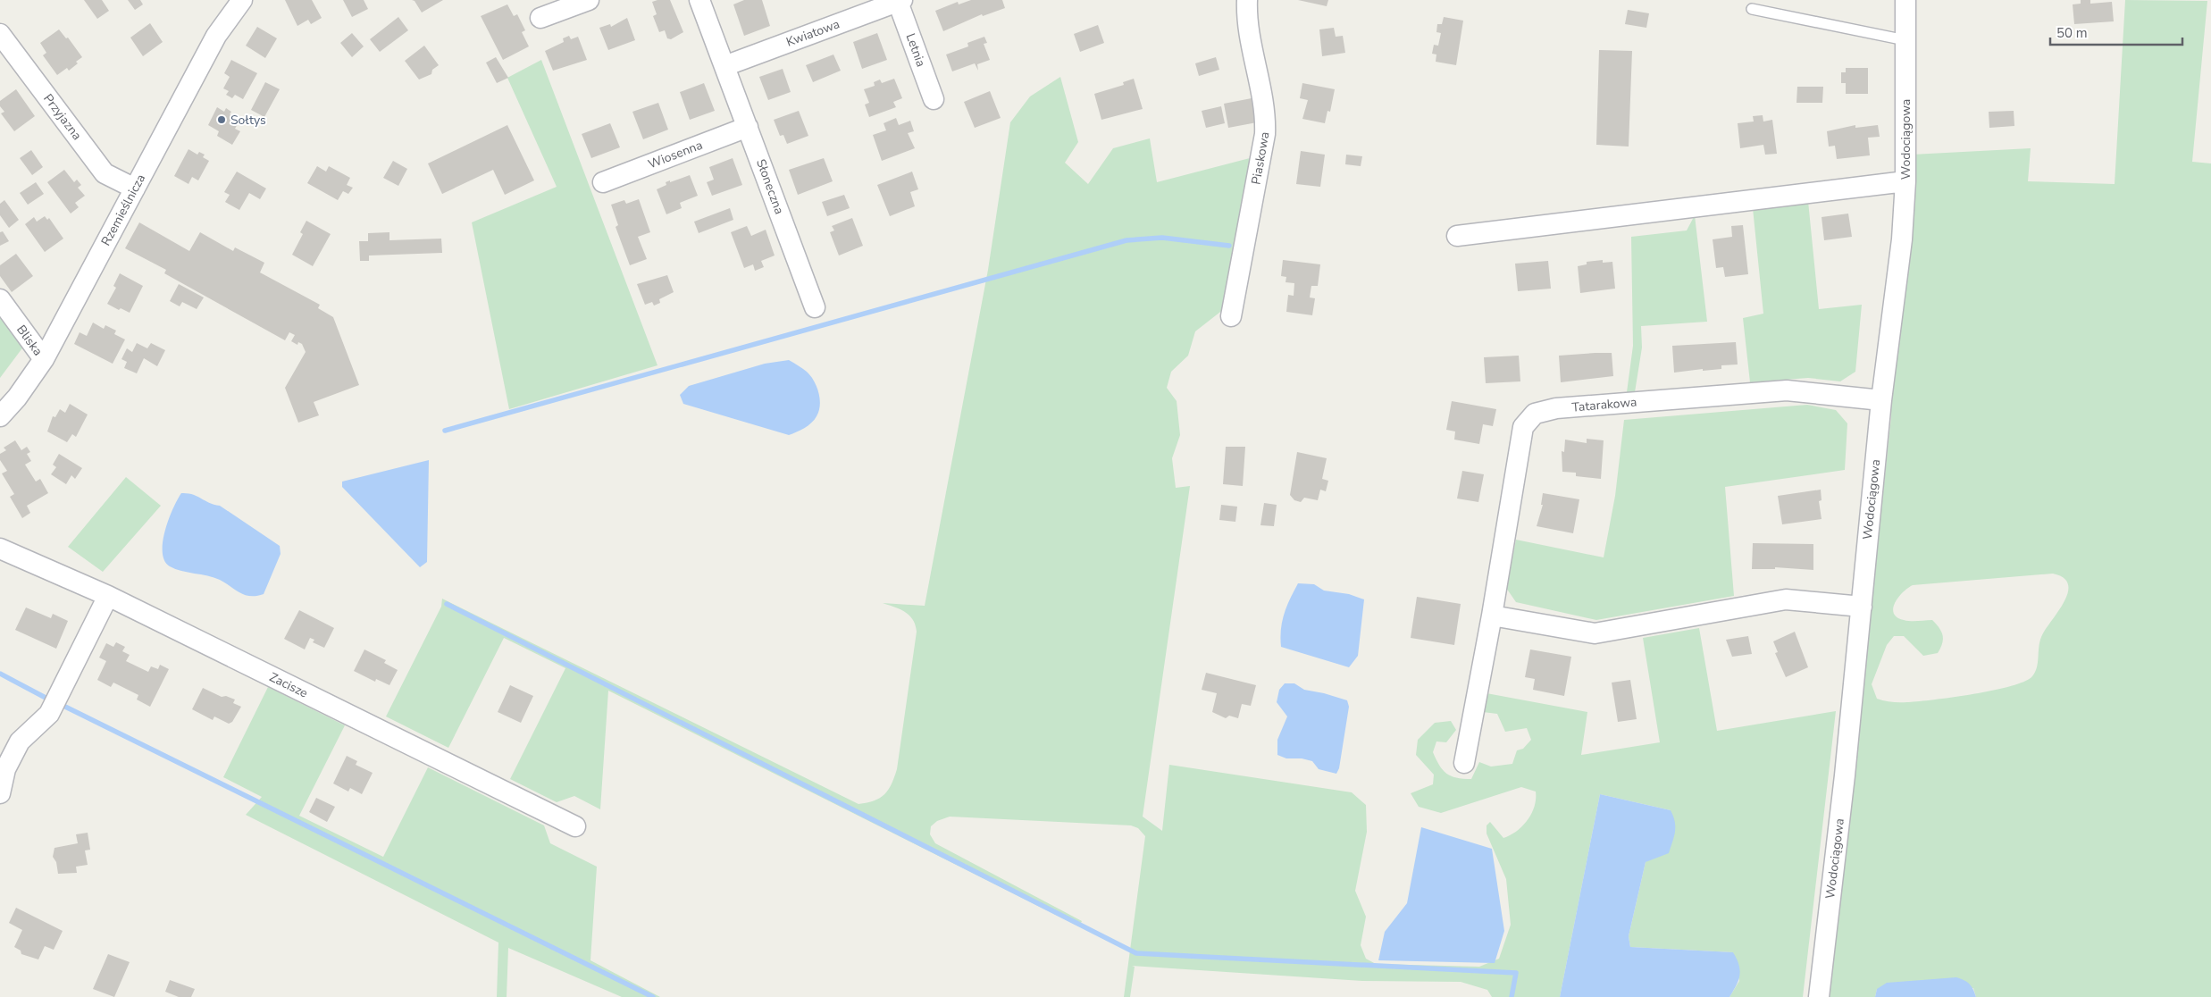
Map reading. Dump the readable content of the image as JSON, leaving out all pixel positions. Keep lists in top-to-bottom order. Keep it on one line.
{"streets":{"street":["Kwiatowa","Letnia","Przyjazna","Wodociągowa","Wiosenna","Piaskowa","Słoneczna","Rzemieślnicza","Bliska","Tatarakowa","Zacisze"]},"crossings":[["Kwiatowa","Letnia"],["Kwiatowa","Słoneczna"],["Przyjazna","Rzemieślnicza"],["Wodociągowa","Tatarakowa"],["Wiosenna","Słoneczna"],["Rzemieślnicza","Bliska"]],"places":["Sołtys"],"scale_bar":"50 m"}
